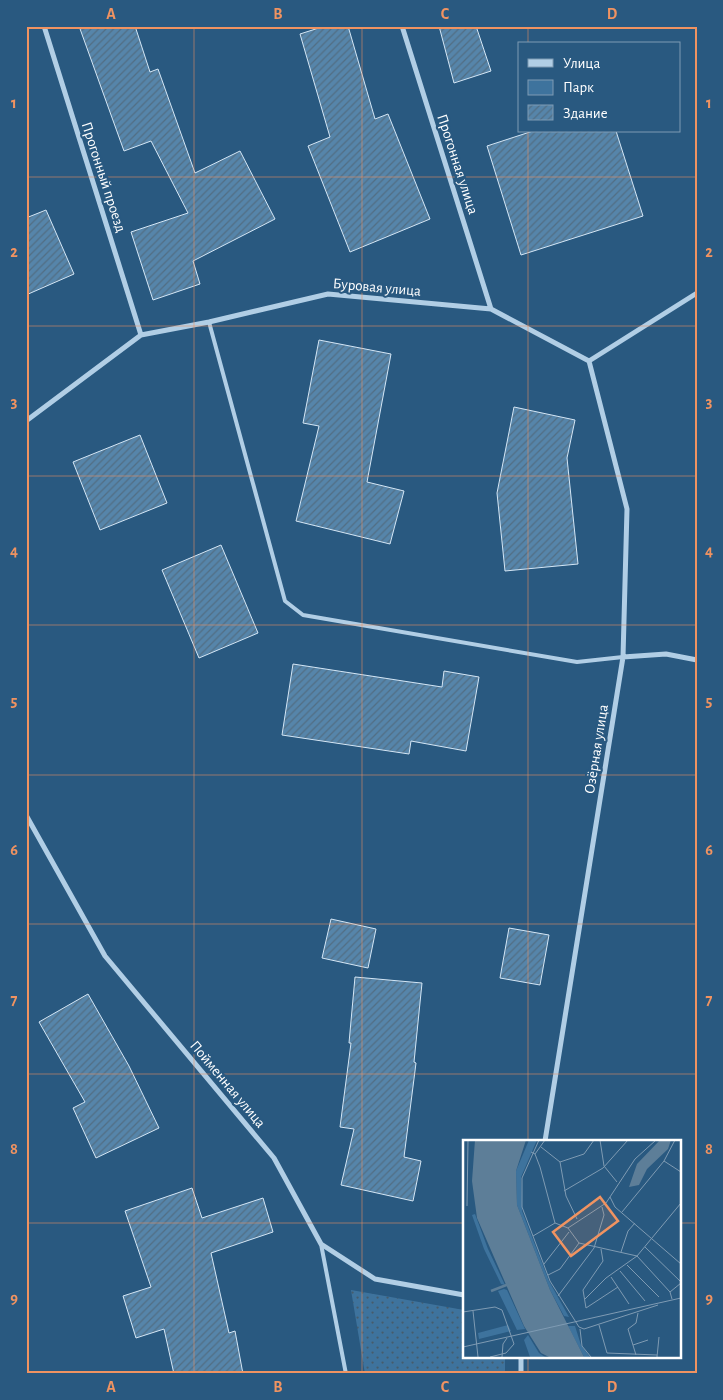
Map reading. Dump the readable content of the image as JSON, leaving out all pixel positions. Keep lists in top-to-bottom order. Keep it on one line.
{"streets":{"street":["Прогонная улица","Прогонный проезд","Буровая улица","Озёрная улица","Пойменная улица"]},"crossings":[["Прогонная улица","Буровая улица"],["Прогонный проезд","Буровая улица"],["Буровая улица","Озёрная улица"]],"legend":["Улица","Парк","Здание"],"grid":{"columns":["A","B","C","D"],"rows":["1","2","3","4","5","6","7","8","9"]}}
